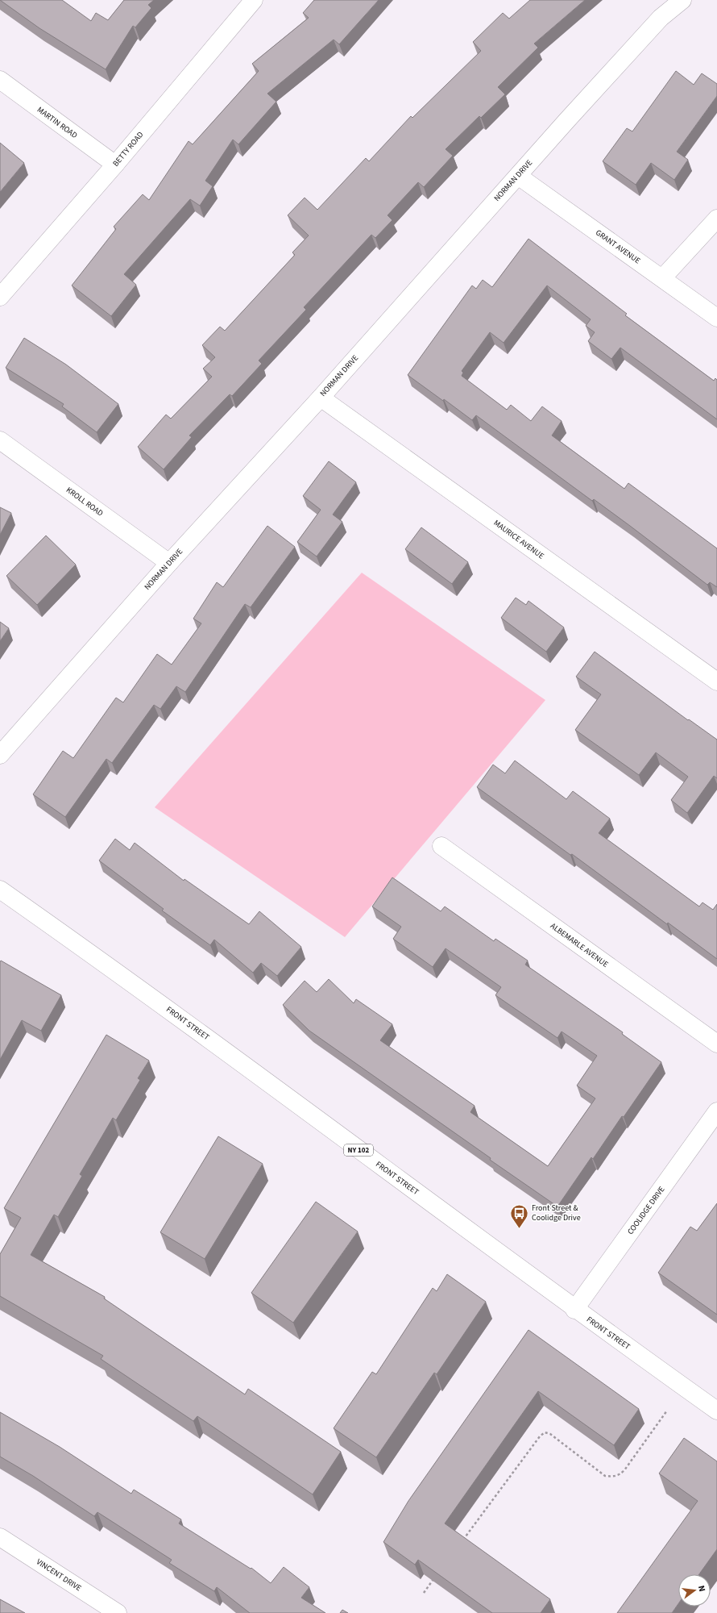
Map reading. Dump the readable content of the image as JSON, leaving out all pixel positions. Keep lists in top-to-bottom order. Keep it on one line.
{"streets":{"street":["MARTIN ROAD","BETTY ROAD","NORMAN DRIVE","GRANT AVENUE","KROLL ROAD","MAURICE AVENUE","ALBEMARLE AVENUE","FRONT STREET","NY 102","COOLIDGE DRIVE","VINCENT DRIVE"]},"crossings":[["MARTIN ROAD","BETTY ROAD"],["NORMAN DRIVE","GRANT AVENUE"],["NORMAN DRIVE","KROLL ROAD"],["NORMAN DRIVE","MAURICE AVENUE"],["FRONT STREET","COOLIDGE DRIVE"]],"places":{"bus stop":["Front Street & Coolidge Drive"]},"north":"right"}
